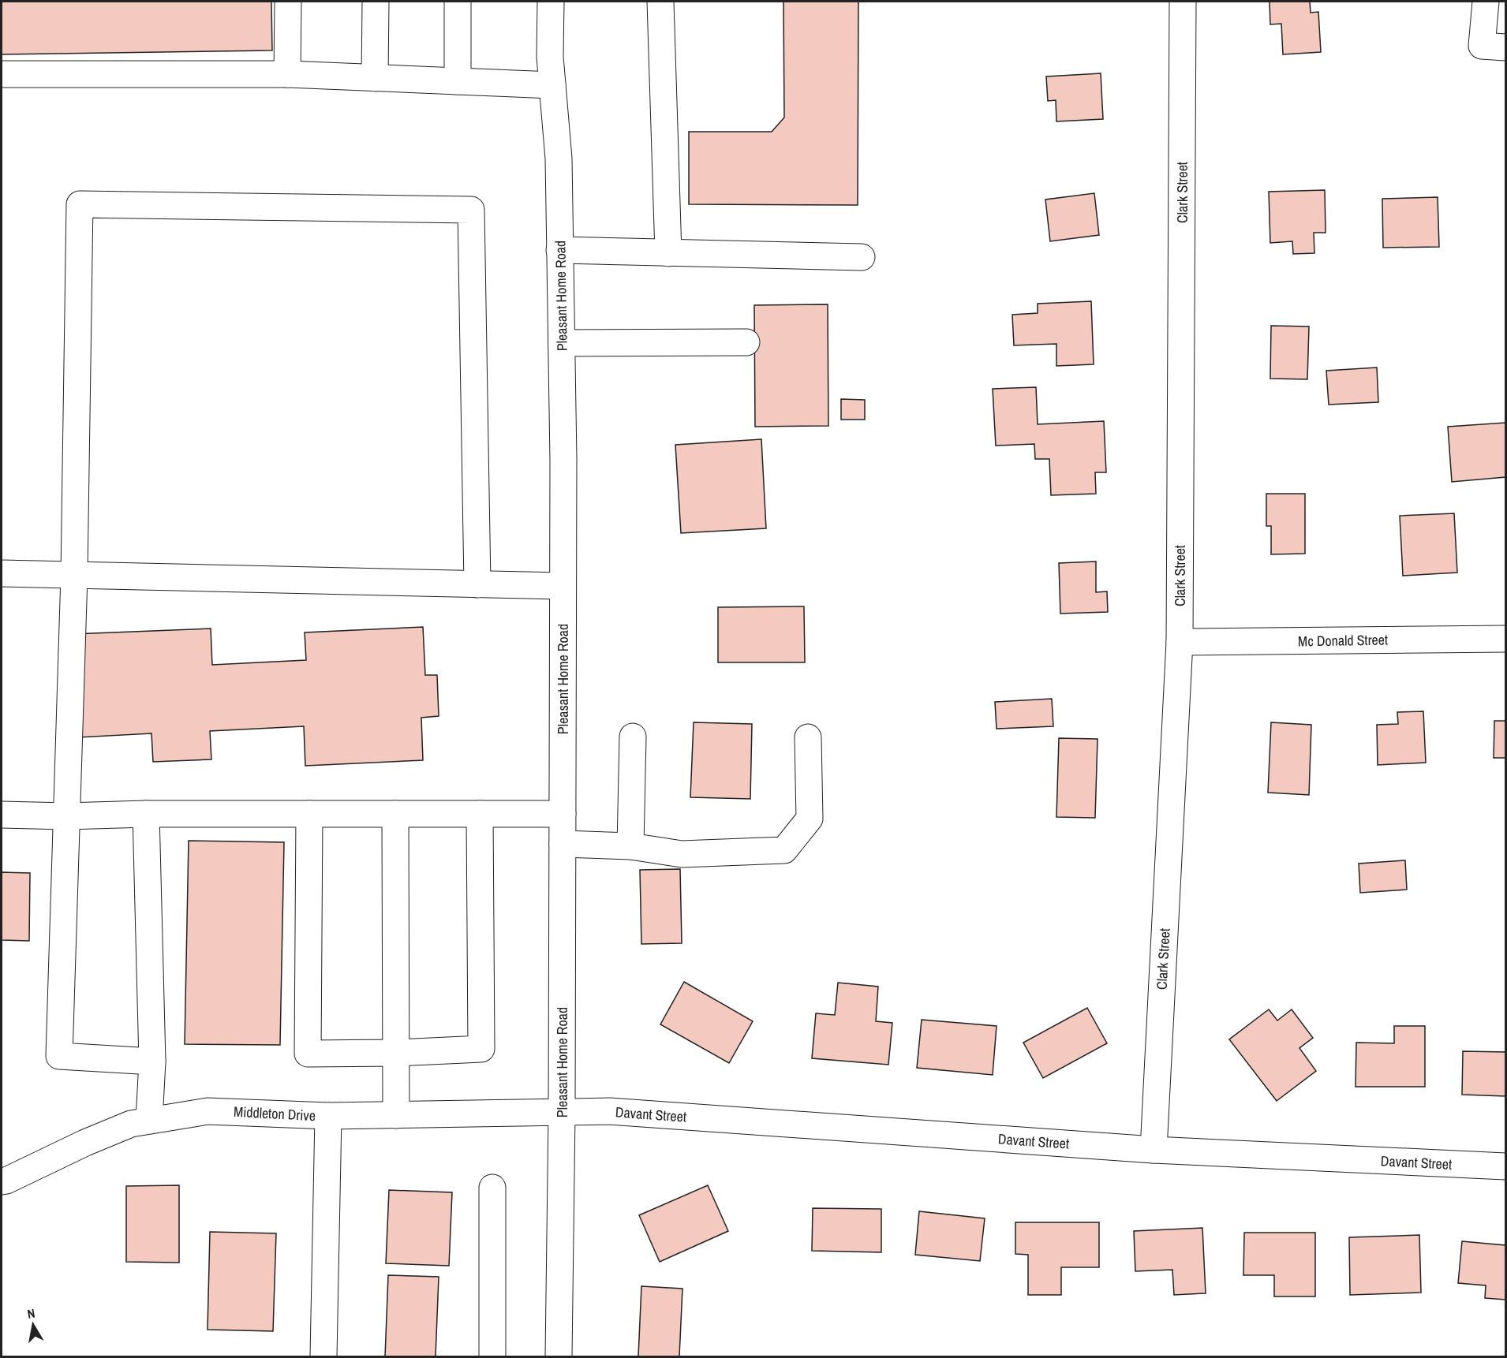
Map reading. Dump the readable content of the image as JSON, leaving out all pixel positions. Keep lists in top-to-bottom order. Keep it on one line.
{"streets":{"street":["Clark Street","Pleasant Home Road","Mc Donald Street","Middleton Drive","Davant Street"]},"crossings":[["Clark Street","Mc Donald Street"],["Clark Street","Davant Street"],["Pleasant Home Road","Middleton Drive"],["Pleasant Home Road","Davant Street"],["Middleton Drive","Davant Street"]],"north":"top"}
